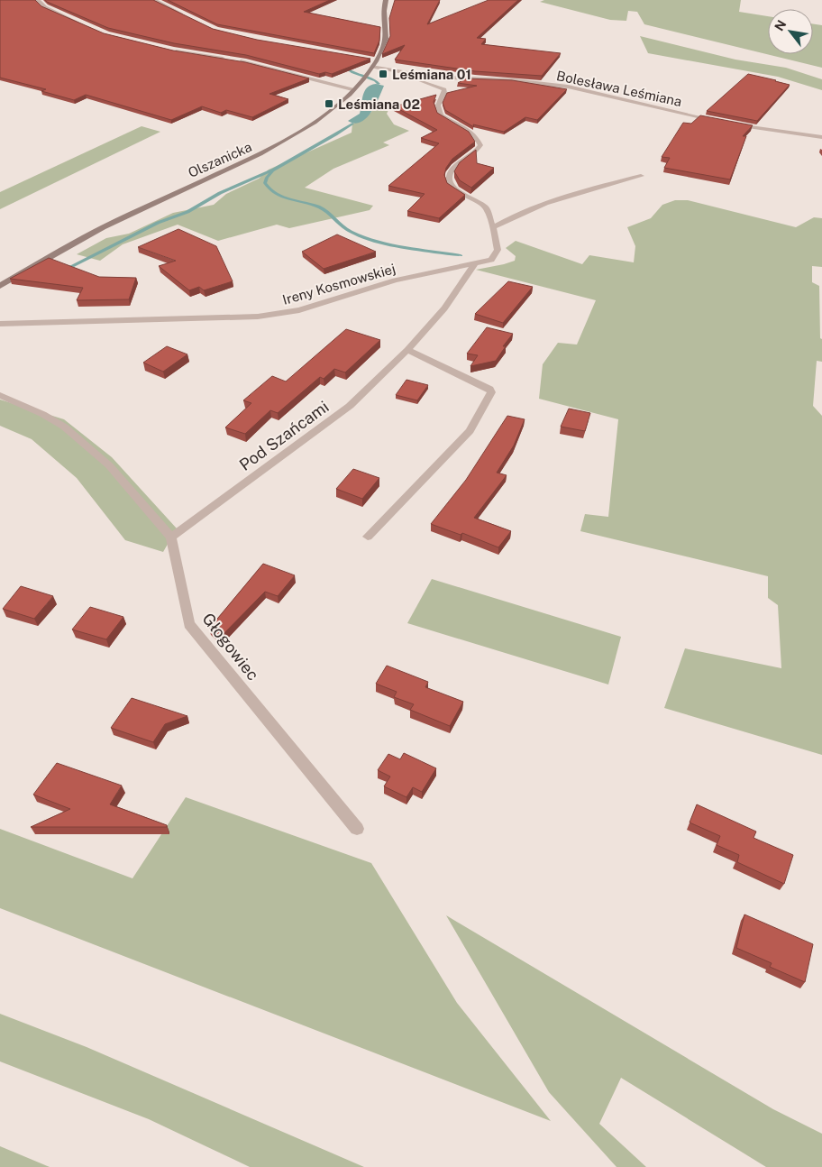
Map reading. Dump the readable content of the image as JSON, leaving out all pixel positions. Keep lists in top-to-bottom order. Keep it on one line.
{"streets":{"street":["Bolesława Leśmiana","Olszanicka","Ireny Kosmowskiej","Pod Szańcami","Głogowiec"]},"crossings":[["Bolesława Leśmiana","Ireny Kosmowskiej"],["Ireny Kosmowskiej","Pod Szańcami"],["Pod Szańcami","Głogowiec"]],"places":{"transit":["Leśmiana 01","Leśmiana 02"]},"north":"top left"}
